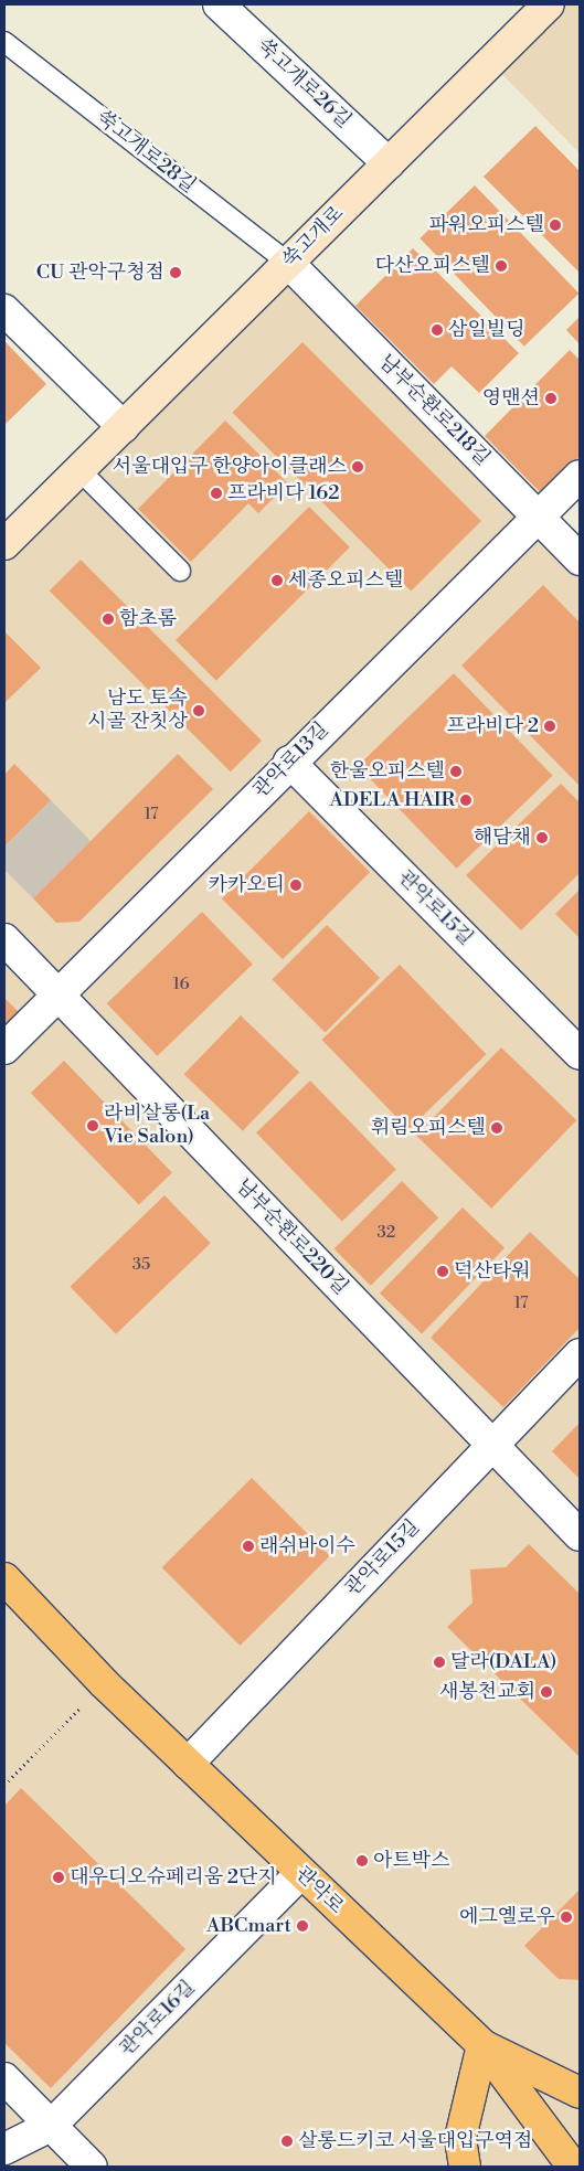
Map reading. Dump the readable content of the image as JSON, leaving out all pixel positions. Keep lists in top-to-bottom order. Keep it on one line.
{"streets":{"main road":["쑥고개로","관악로"],"street":["쑥고개로26길","남부순환로218길","관악로13길","관악로15길","남부순환로220길","관악로16길"],"lane":["쑥고개로28길"]},"crossings":[["쑥고개로26길","쑥고개로"],["쑥고개로28길","쑥고개로"],["쑥고개로28길","남부순환로218길"],["쑥고개로","남부순환로218길"],["남부순환로218길","관악로13길"],["관악로13길","관악로15길"],["관악로13길","남부순환로220길"],["관악로15길","남부순환로220길"],["관악로15길","관악로"],["관악로","관악로16길"]],"places":["파워오피스텔","다산오피스텔","CU 관악구청점","삼일빌딩","영맨션","서울대입구 한양아이클래스","프라비다 162","세종오피스텔","함초롬","남도 토속 시골 잔칫상","프라비다 2","한울오피스텔","ADELA HAIR","해담채","카카오티","라비살롱(La Vie Salon)","휘림오피스텔","덕산타워","래쉬바이수","달라(DALA)","새봉천교회","아트박스","대우디오슈페리움 2단지","에그옐로우","ABCmart","살롱드키코 서울대입구역점"],"house_numbers":["17","16","32","35","17"]}
